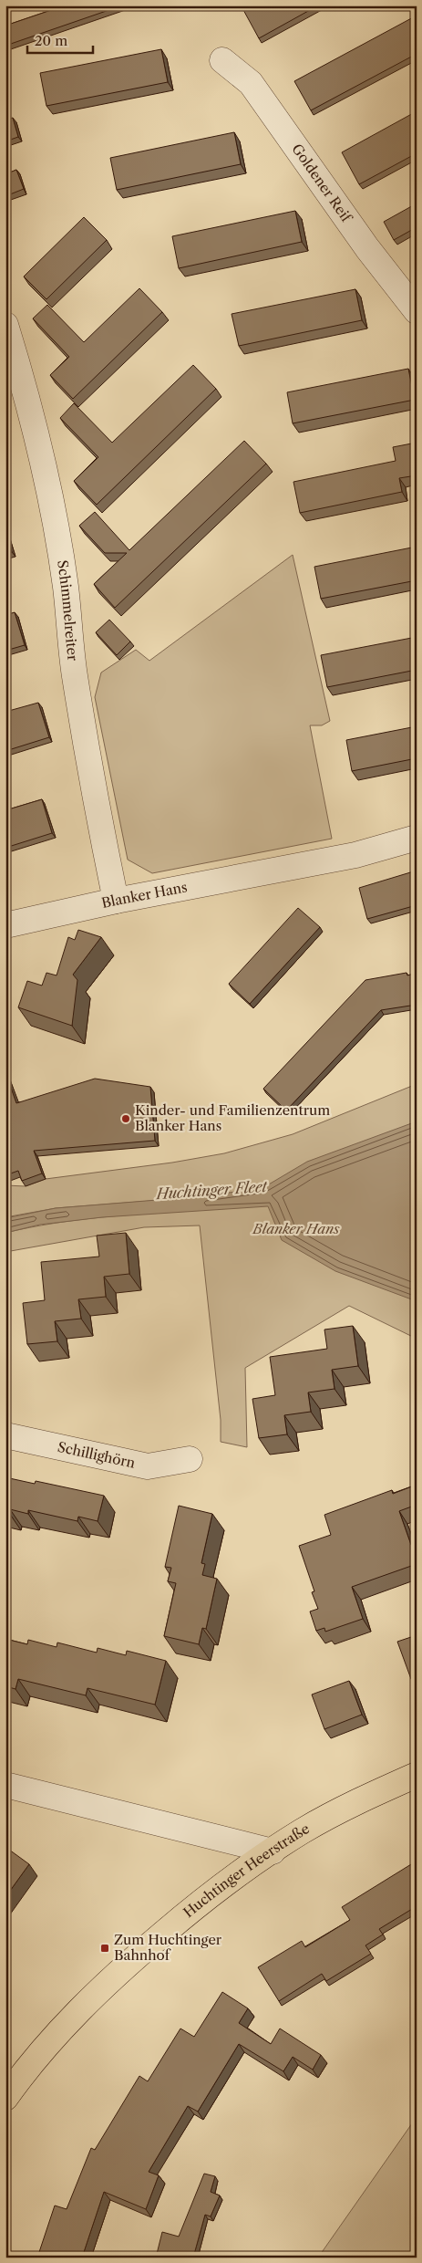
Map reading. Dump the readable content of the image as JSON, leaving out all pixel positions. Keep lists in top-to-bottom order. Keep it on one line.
{"streets":{"main road":["Huchtinger Heerstraße"],"street":["Goldener Reif","Schimmelreiter","Blanker Hans","Schillighörn"]},"crossings":[["Schimmelreiter","Blanker Hans"]],"water":["Huchtinger Fleet"],"parks":["Blanker Hans"],"places":{"other":["Kinder- und Familienzentrum Blanker Hans"],"transit":["Zum Huchtinger Bahnhof"]},"scale_bar":"20 m"}
